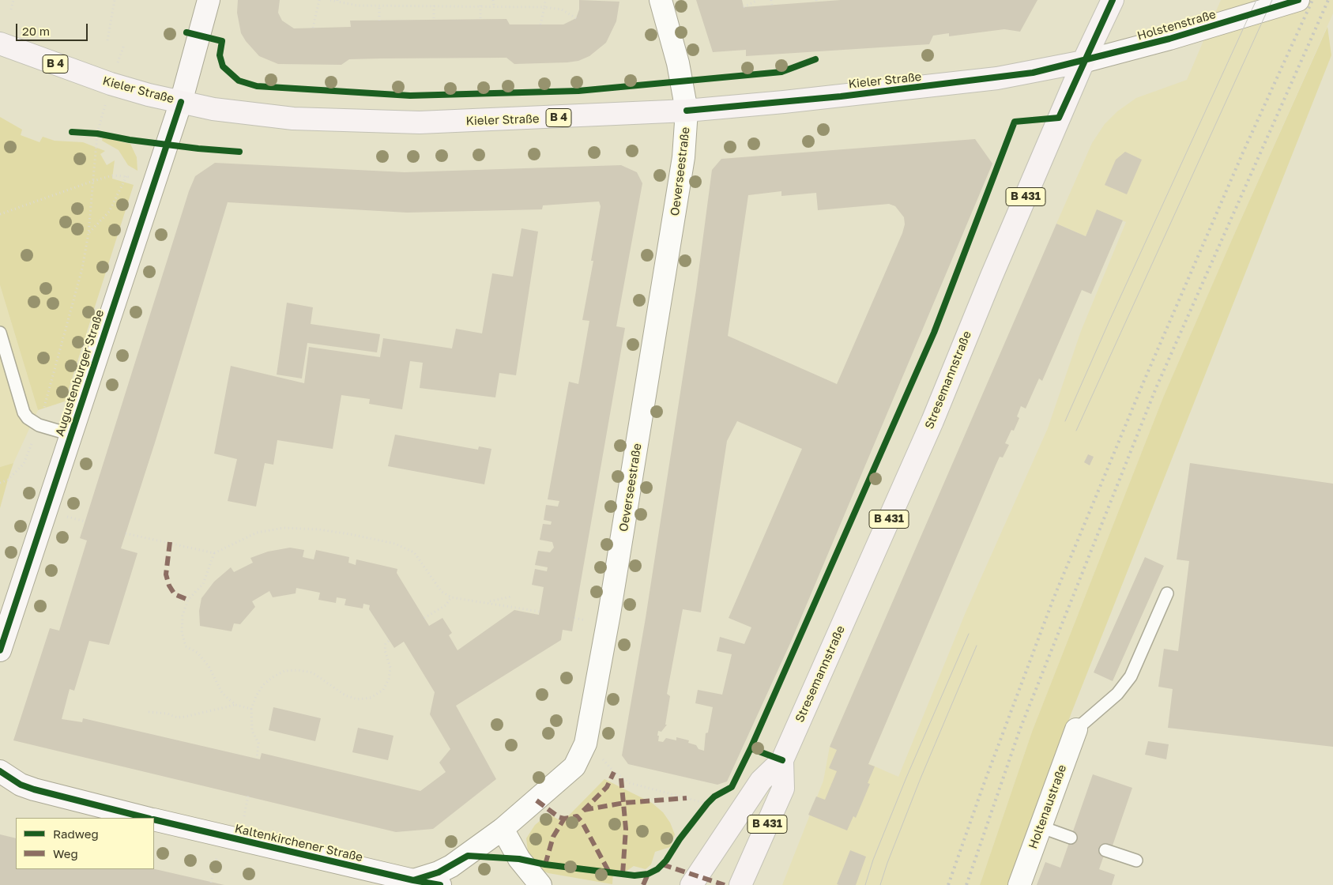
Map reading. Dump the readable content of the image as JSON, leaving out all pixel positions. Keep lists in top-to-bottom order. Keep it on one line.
{"streets":{"main road":["B 4","Kieler Straße","B 431","Stresemannstraße"],"street":["Holstenstraße","Oeverseestraße","Augustenburger Straße","Holtenaustraße","Kaltenkirchener Straße"]},"crossings":[["Holstenstraße","Kieler Straße"],["Holstenstraße","Stresemannstraße"],["Kieler Straße","Oeverseestraße"],["Kieler Straße","Augustenburger Straße"],["Kieler Straße","Stresemannstraße"],["Oeverseestraße","Kaltenkirchener Straße"]],"legend":["Radweg","Weg"],"scale_bar":"20 m"}
